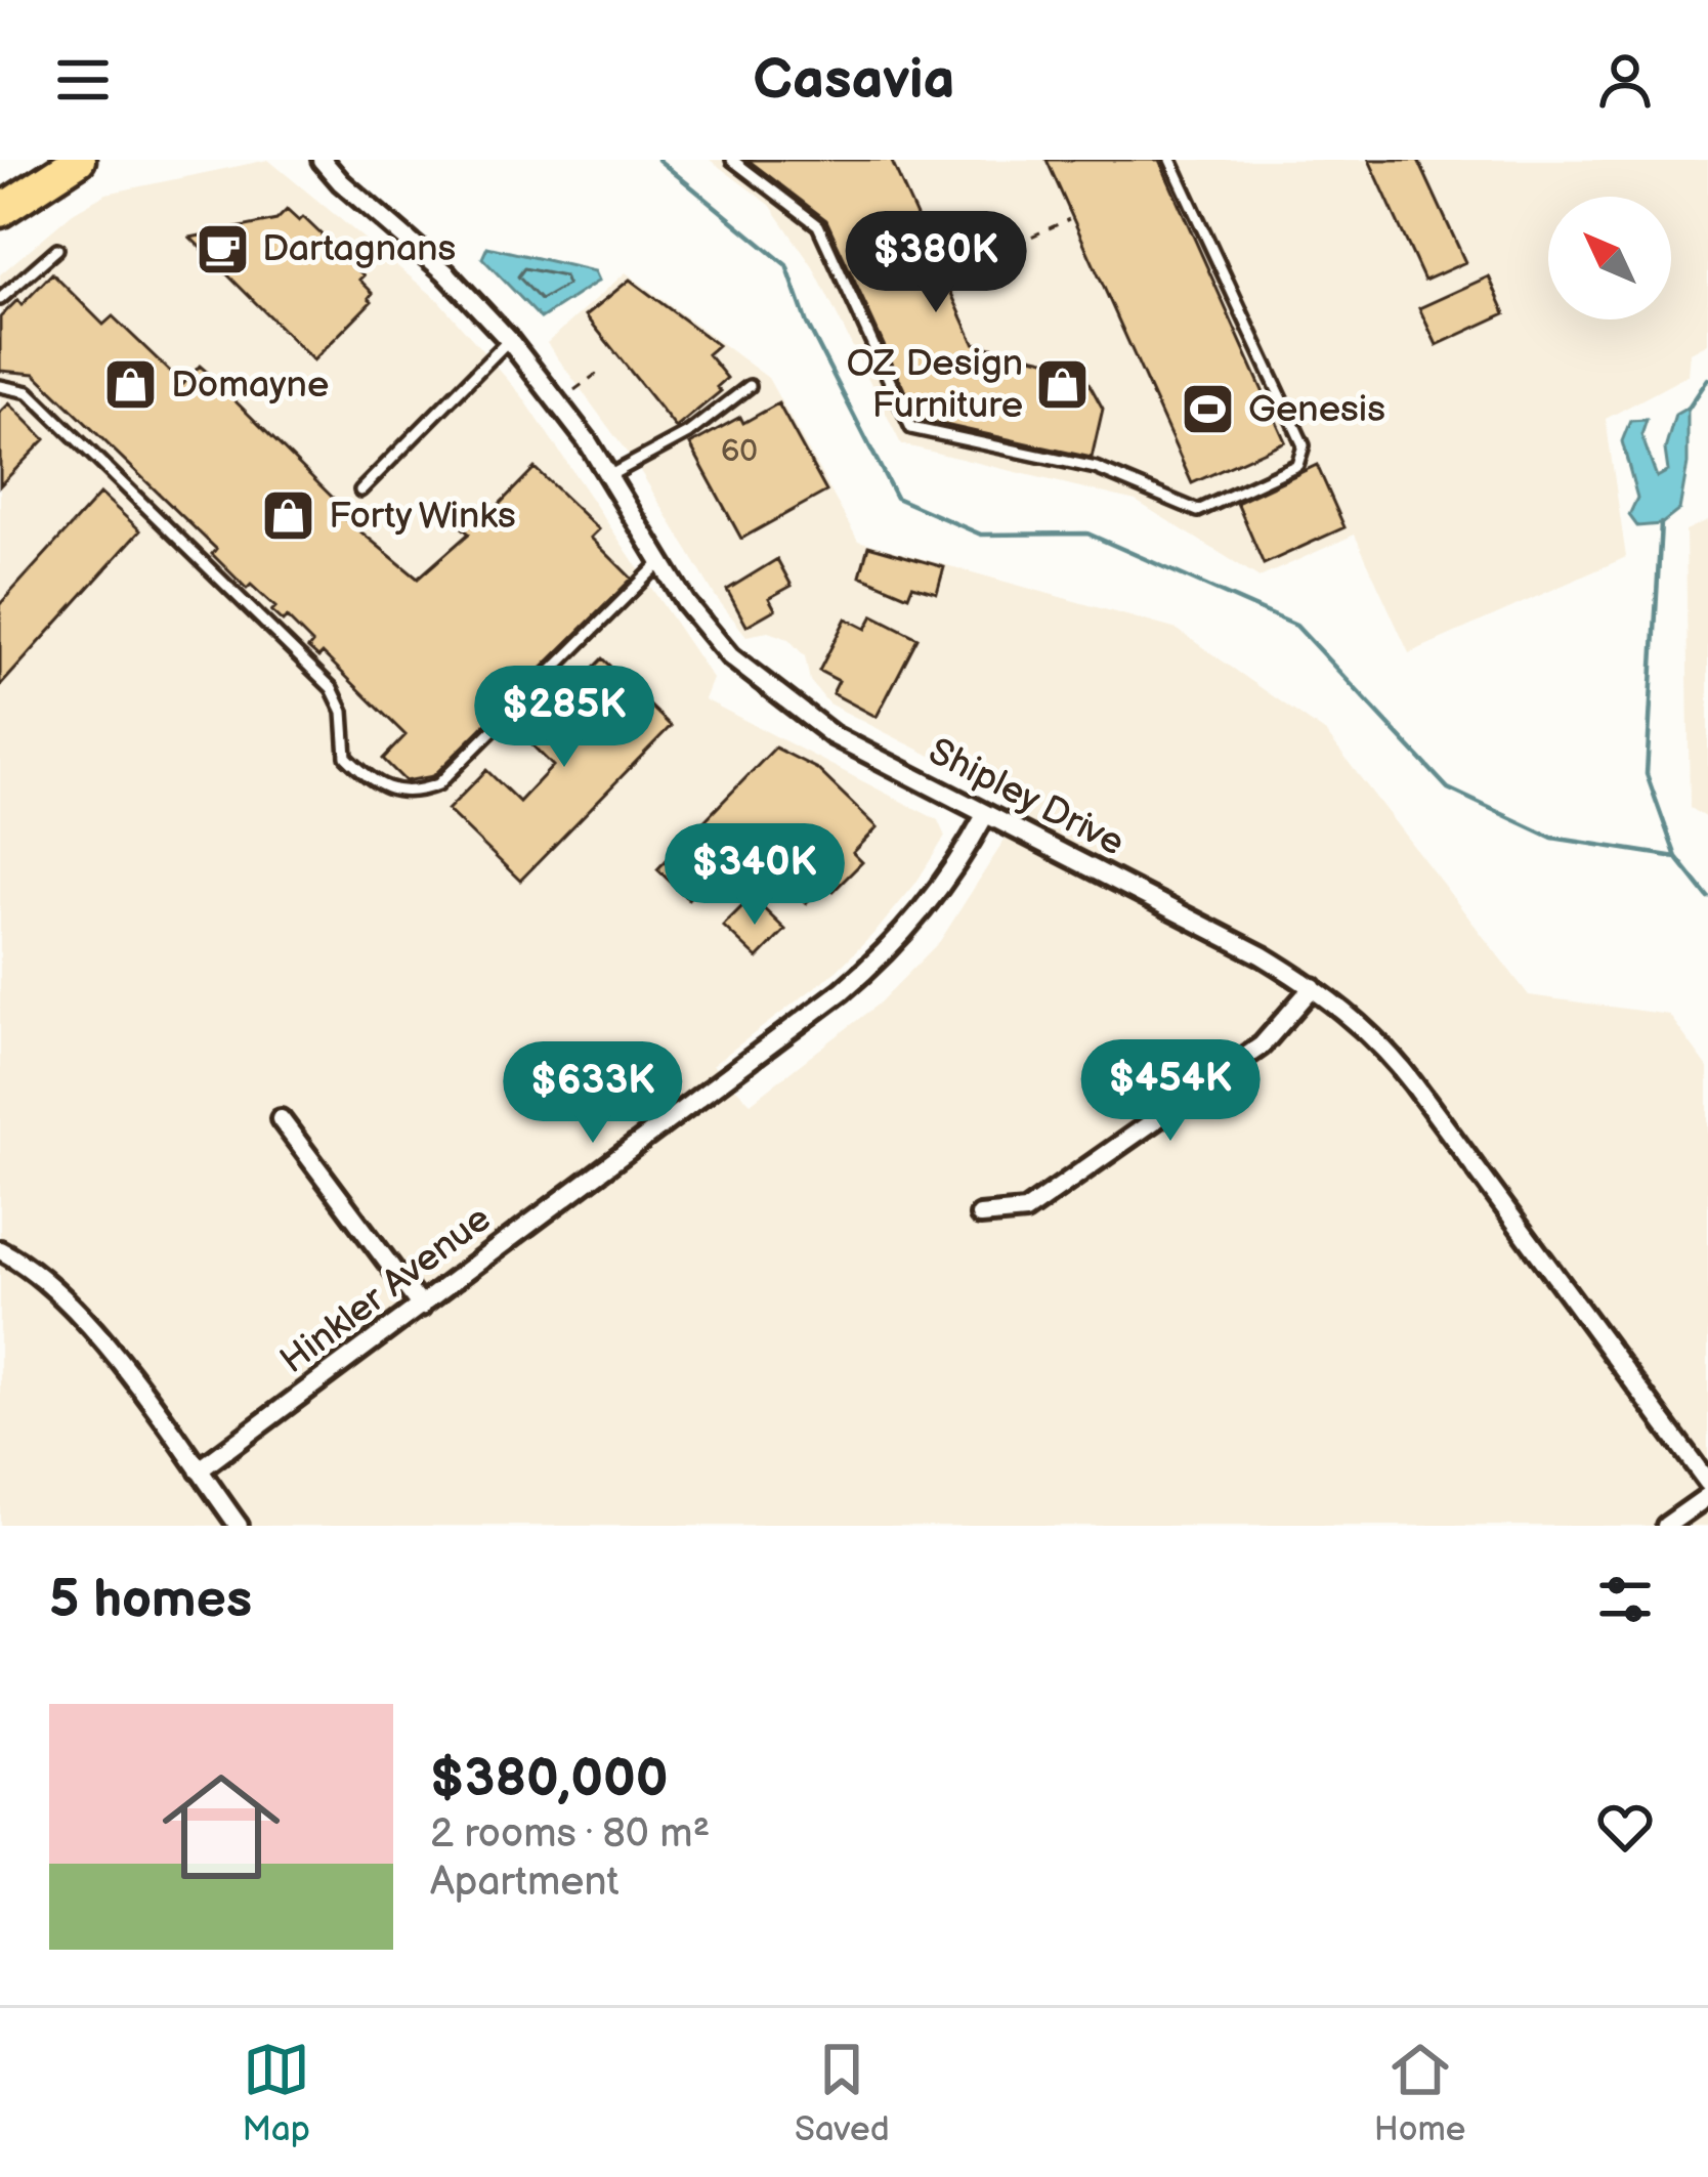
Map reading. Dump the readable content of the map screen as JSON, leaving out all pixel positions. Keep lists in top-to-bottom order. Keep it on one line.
{"streets":{"street":["Shipley Drive","Hinkler Avenue"]},"crossings":[["Shipley Drive","Hinkler Avenue"]],"places":{"cafe":["Dartagnans"],"shop":["Domayne","OZ Design Furniture","Forty Winks"],"sports":["Genesis"]},"house_numbers":["60"],"north":"top left","page":{"header":"Casavia","price":["$380K","$285K","$340K","$454K","$633K"],"heading":"5 homes","list":[{"name":"$380,000","note":"2 rooms · 80 m² · Apartment"}],"tabs":["Map","Saved","Home"]}}
